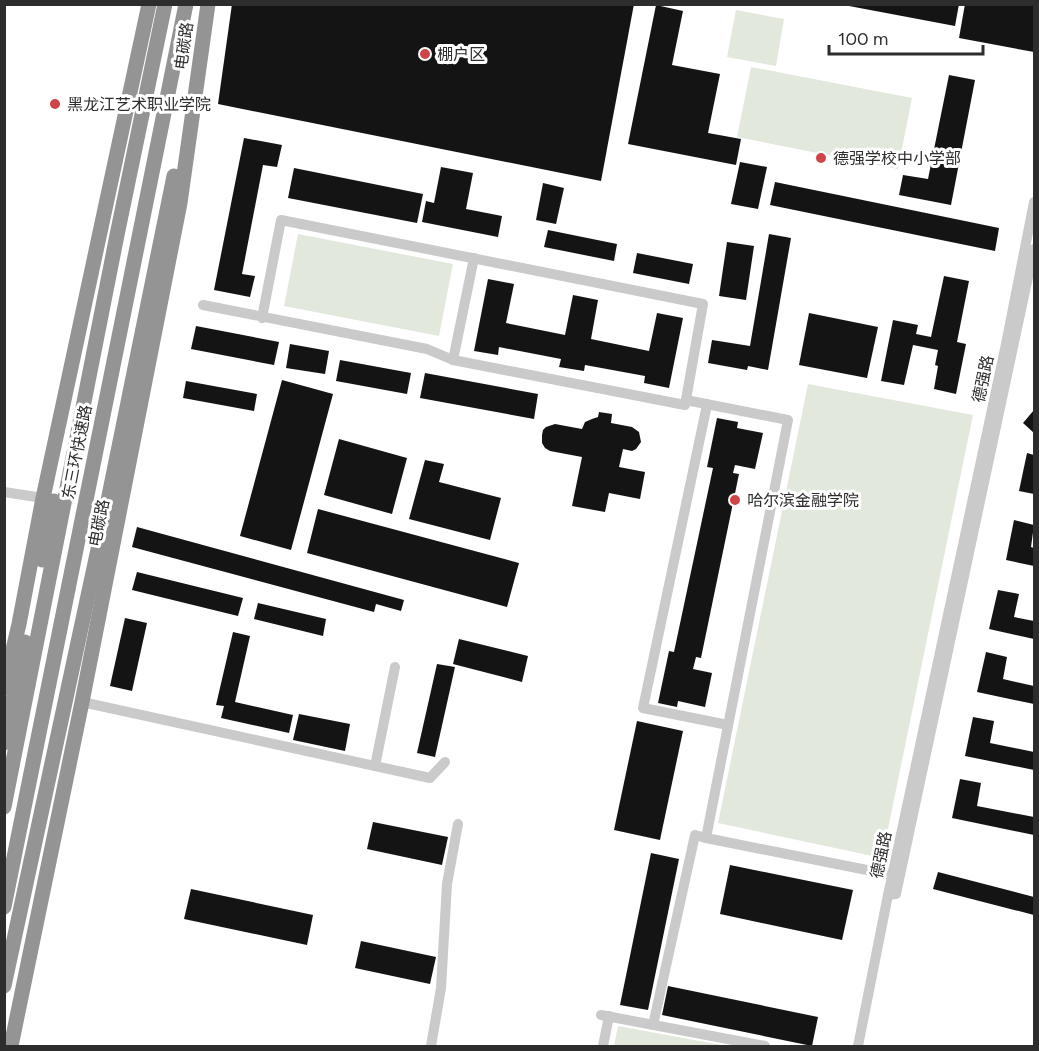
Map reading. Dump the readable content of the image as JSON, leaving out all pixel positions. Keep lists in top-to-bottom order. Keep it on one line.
{"streets":{"highway":["电碳路","东三环快速路"],"street":["德强路"]},"places":["棚户区","黑龙江艺术职业学院","德强学校中小学部","哈尔滨金融学院"],"scale_bar":"100 m"}
